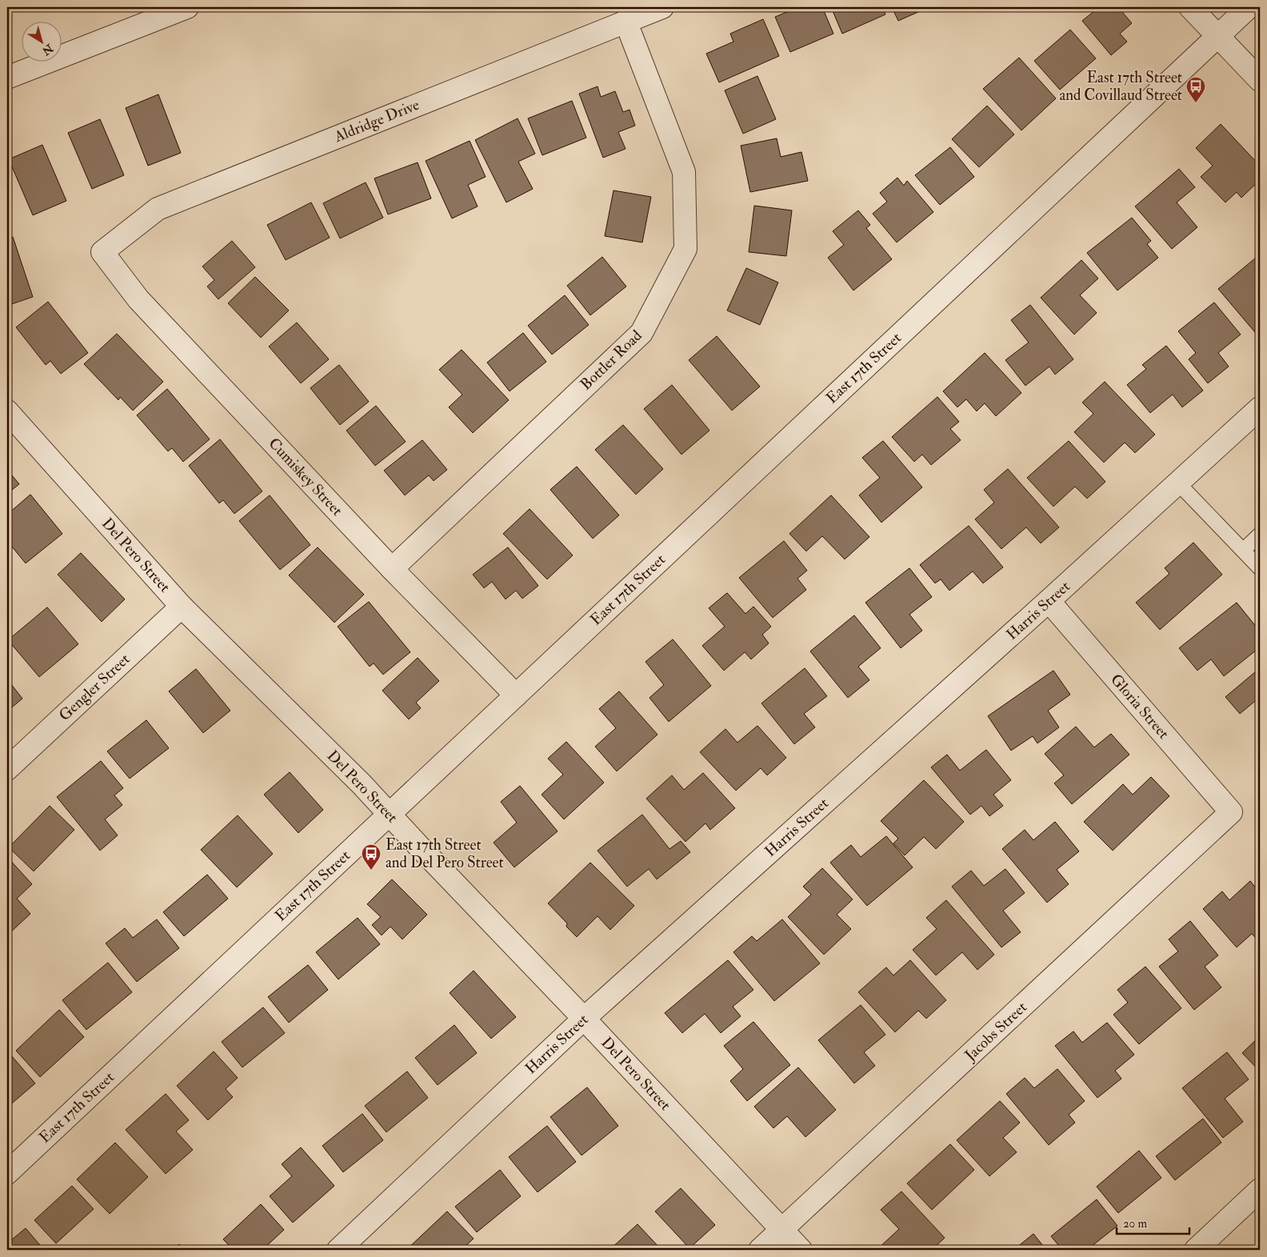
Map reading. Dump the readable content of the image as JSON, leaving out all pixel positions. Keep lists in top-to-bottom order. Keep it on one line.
{"streets":{"street":["Aldridge Drive","Bottler Road","East 17th Street","Cumiskey Street","Del Pero Street","Harris Street","Gengler Street","Gloria Street","Jacobs Street"]},"crossings":[["Aldridge Drive","Bottler Road"],["Aldridge Drive","Cumiskey Street"],["Bottler Road","Cumiskey Street"],["East 17th Street","Cumiskey Street"],["East 17th Street","Del Pero Street"],["Del Pero Street","Harris Street"],["Del Pero Street","Gengler Street"],["Del Pero Street","Jacobs Street"],["Harris Street","Gloria Street"],["Gloria Street","Jacobs Street"]],"places":{"bus stop":["East 17th Street and Covillaud Street","East 17th Street and Del Pero Street"]},"scale_bar":"20 m","north":"bottom right"}
